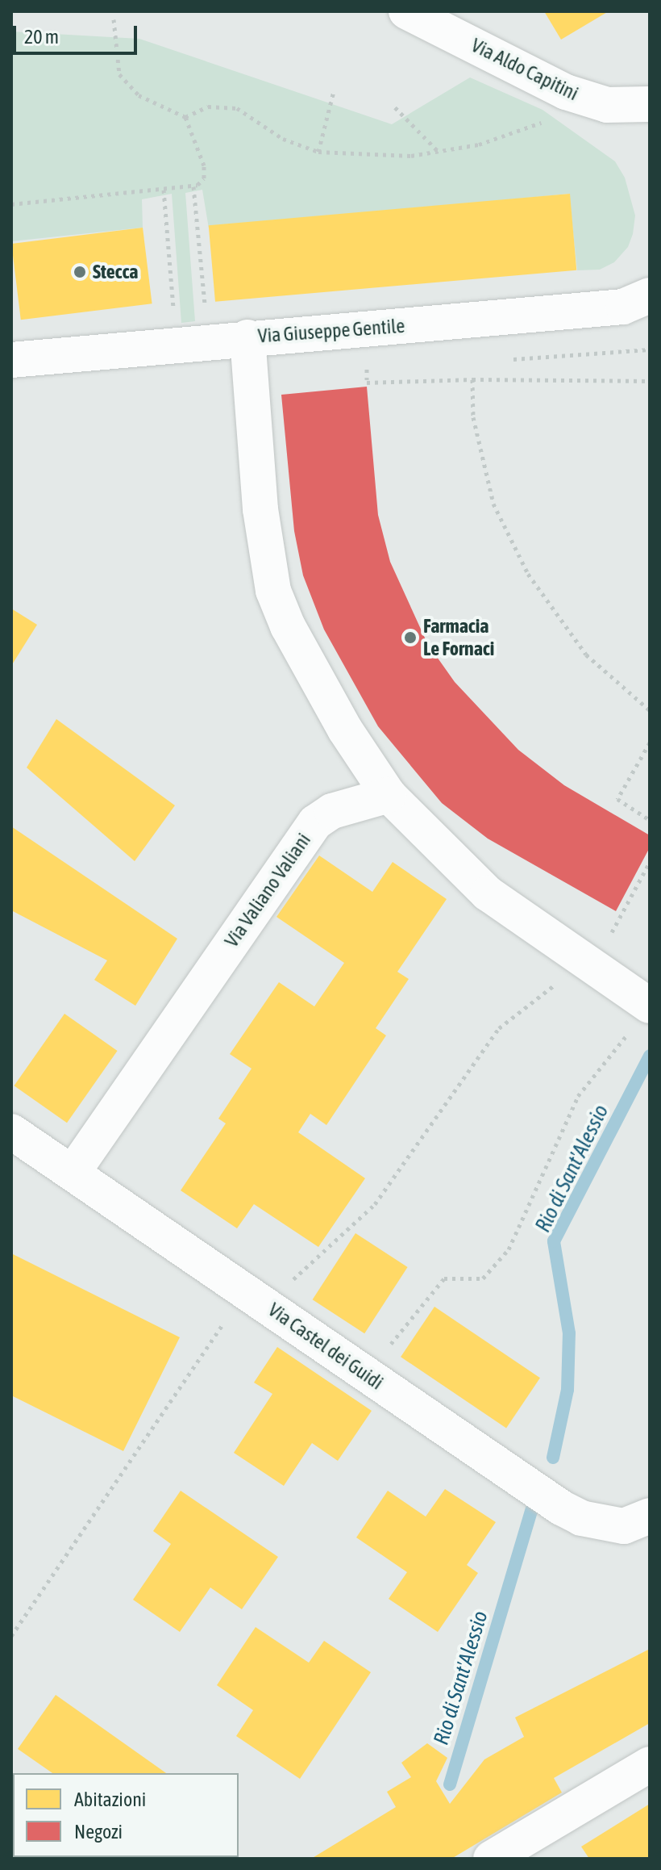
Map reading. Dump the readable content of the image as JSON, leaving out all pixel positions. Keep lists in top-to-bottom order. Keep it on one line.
{"streets":{"street":["Via Aldo Capitini","Via Giuseppe Gentile","Via Valiano Valiani","Via Castel dei Guidi"]},"crossings":[["Via Valiano Valiani","Via Castel dei Guidi"]],"water":["Rio di Sant'Alessio"],"places":["Stecca","Farmacia Le Fornaci"],"legend":["Abitazioni","Negozi"],"scale_bar":"20 m"}
